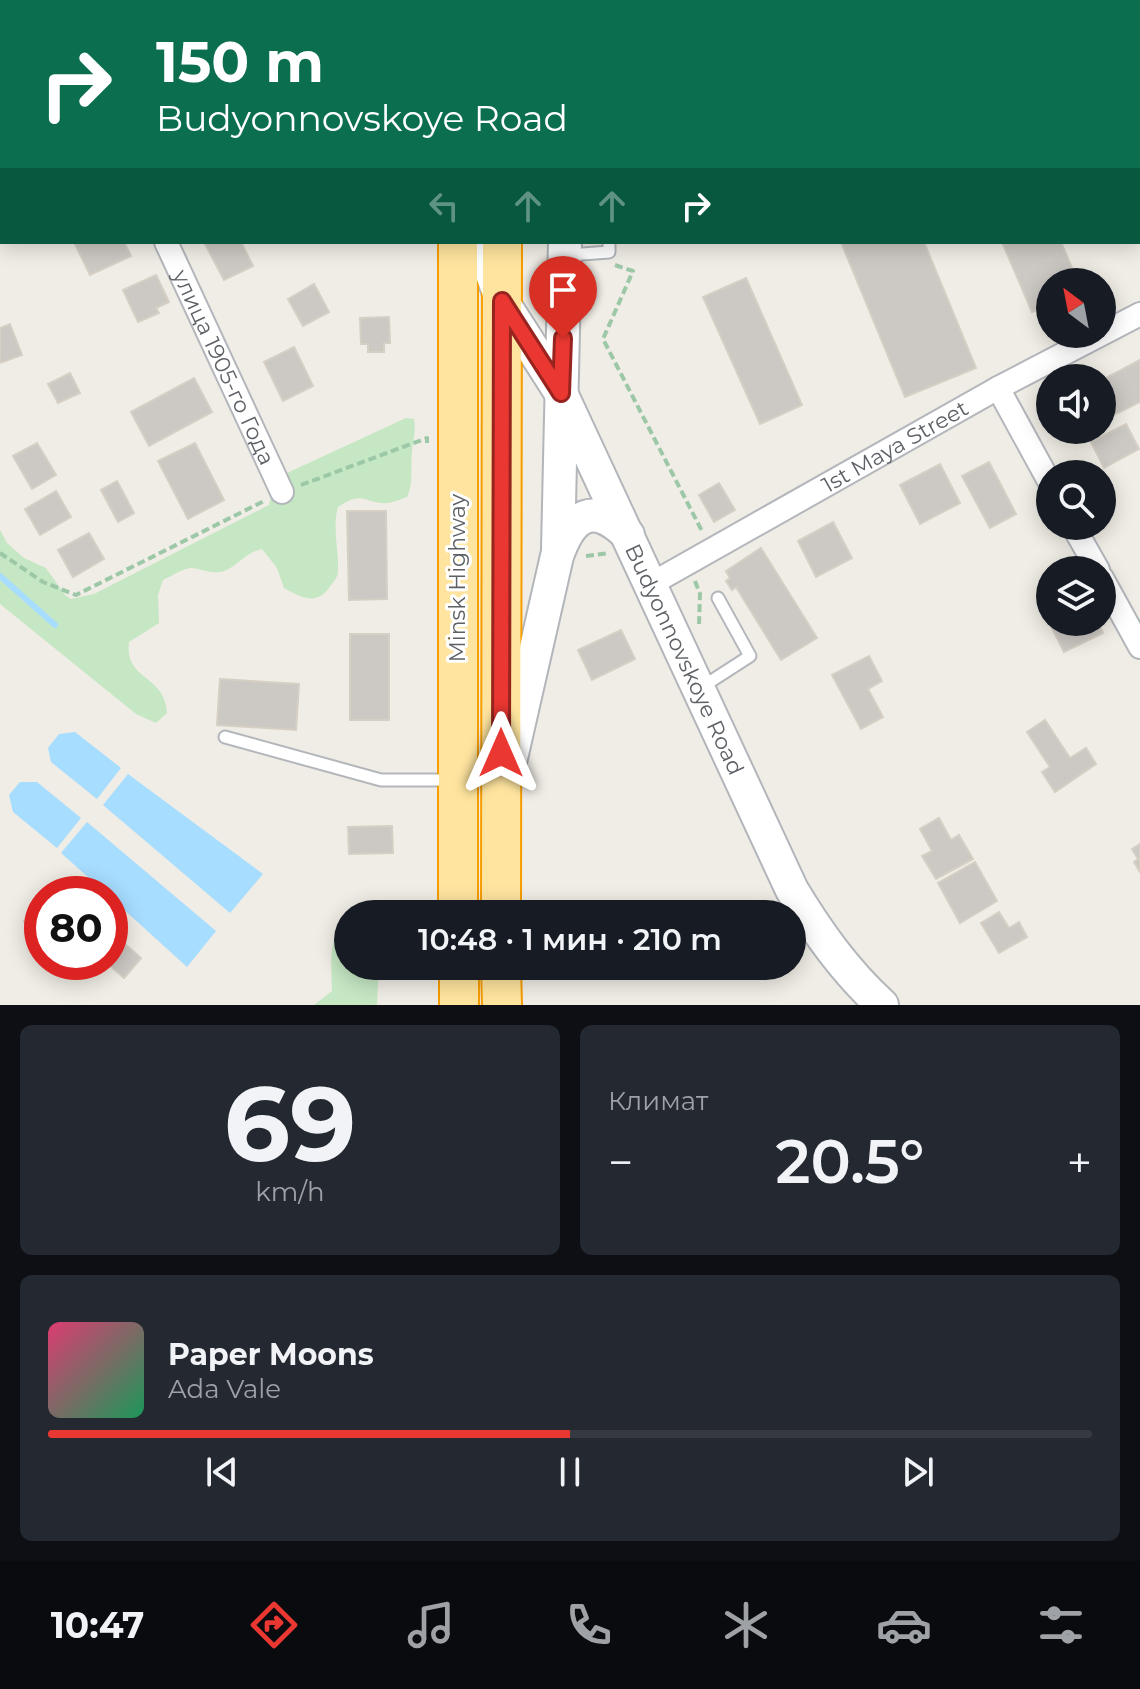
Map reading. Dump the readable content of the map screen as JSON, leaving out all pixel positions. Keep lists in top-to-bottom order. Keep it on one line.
{"streets":{"highway":["Minsk Highway"],"main road":["Budyonnovskoye Road"],"street":["улица 1905-го Года","1st Maya Street"]},"crossings":[["1st Maya Street","Budyonnovskoye Road"],["Minsk Highway","Budyonnovskoye Road"]],"north":"top left","page":{"turn":["150 m","Budyonnovskoye Road"],"limit":"80","trip":"10:48 · 1 мин · 210 m","tile":[["69","km/h"],"Климат"],"heat":["−","20.5°","+"],"song":["Paper Moons","Ada Vale"],"tabs":"10:47"}}
